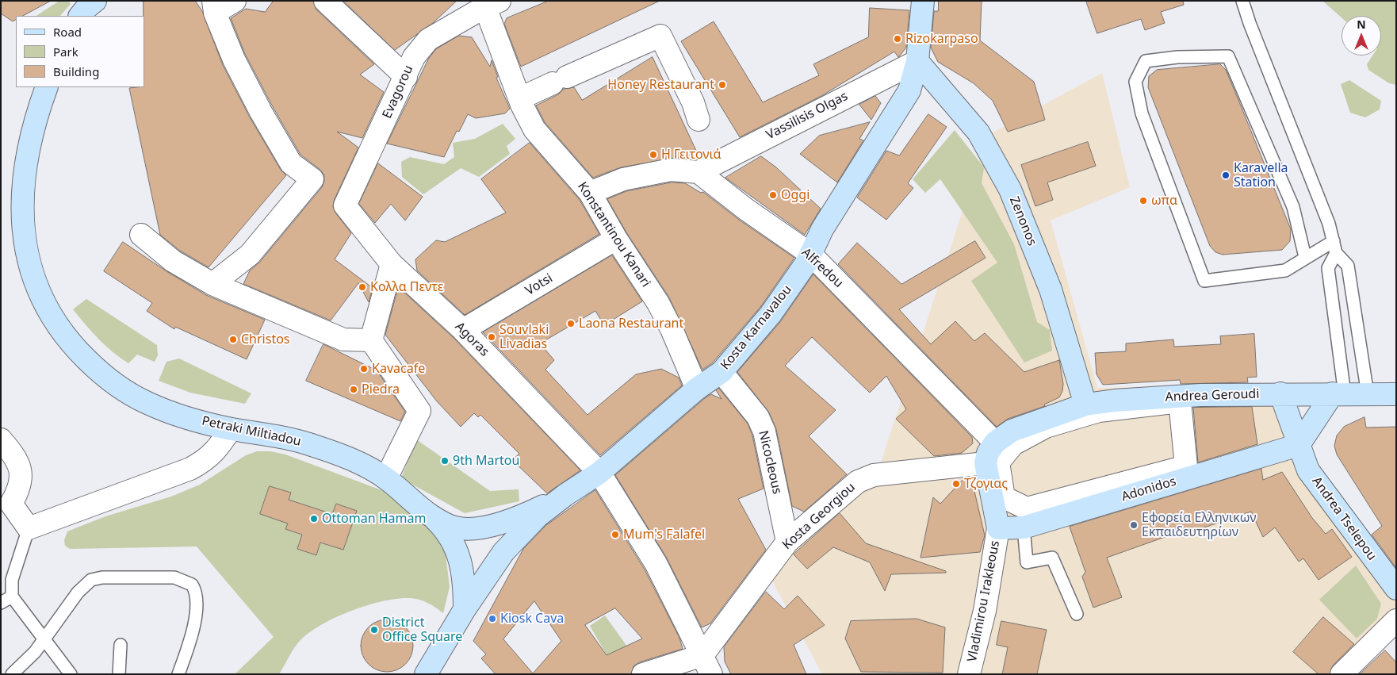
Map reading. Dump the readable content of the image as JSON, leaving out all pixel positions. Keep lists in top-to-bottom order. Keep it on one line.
{"streets":{"street":["Evagorou","Vassilisis Olgas","Zenonos","Konstantinou Kanari","Alfredou","Votsi","Kosta Karnavalou","Agoras","Andrea Geroudi","Petraki Miltiadou","Nicocleous","Adonidos","Kosta Georgiou","Andrea Tselepou","Vladimirou Irakleous"]},"crossings":[["Evagorou","Konstantinou Kanari"],["Evagorou","Agoras"],["Vassilisis Olgas","Zenonos"],["Vassilisis Olgas","Alfredou"],["Vassilisis Olgas","Kosta Karnavalou"],["Zenonos","Kosta Karnavalou"],["Zenonos","Andrea Geroudi"],["Konstantinou Kanari","Votsi"],["Konstantinou Kanari","Kosta Karnavalou"],["Alfredou","Kosta Karnavalou"],["Alfredou","Andrea Geroudi"],["Votsi","Agoras"],["Kosta Karnavalou","Agoras"],["Kosta Karnavalou","Petraki Miltiadou"],["Kosta Karnavalou","Nicocleous"],["Agoras","Kosta Georgiou"],["Andrea Geroudi","Andrea Tselepou"],["Nicocleous","Kosta Georgiou"],["Adonidos","Andrea Tselepou"],["Adonidos","Vladimirou Irakleous"]],"places":["Rizokarpaso","Honey Restaurant","Η Γειτονιά","Karavella Station","Oggi","ωπα","Κολλα Πεντε","Laona Restaurant","Souvlaki Livadias","Christos","Kavacafe","Piedra","9th Martou","Τζογιας","Ottoman Hamam","Εφορεία Ελληνικων Εκπαιδευτηρίων","Mum's Falafel","Kiosk Cava","District Office Square"],"legend":["Road","Park","Building"],"north":"top"}
